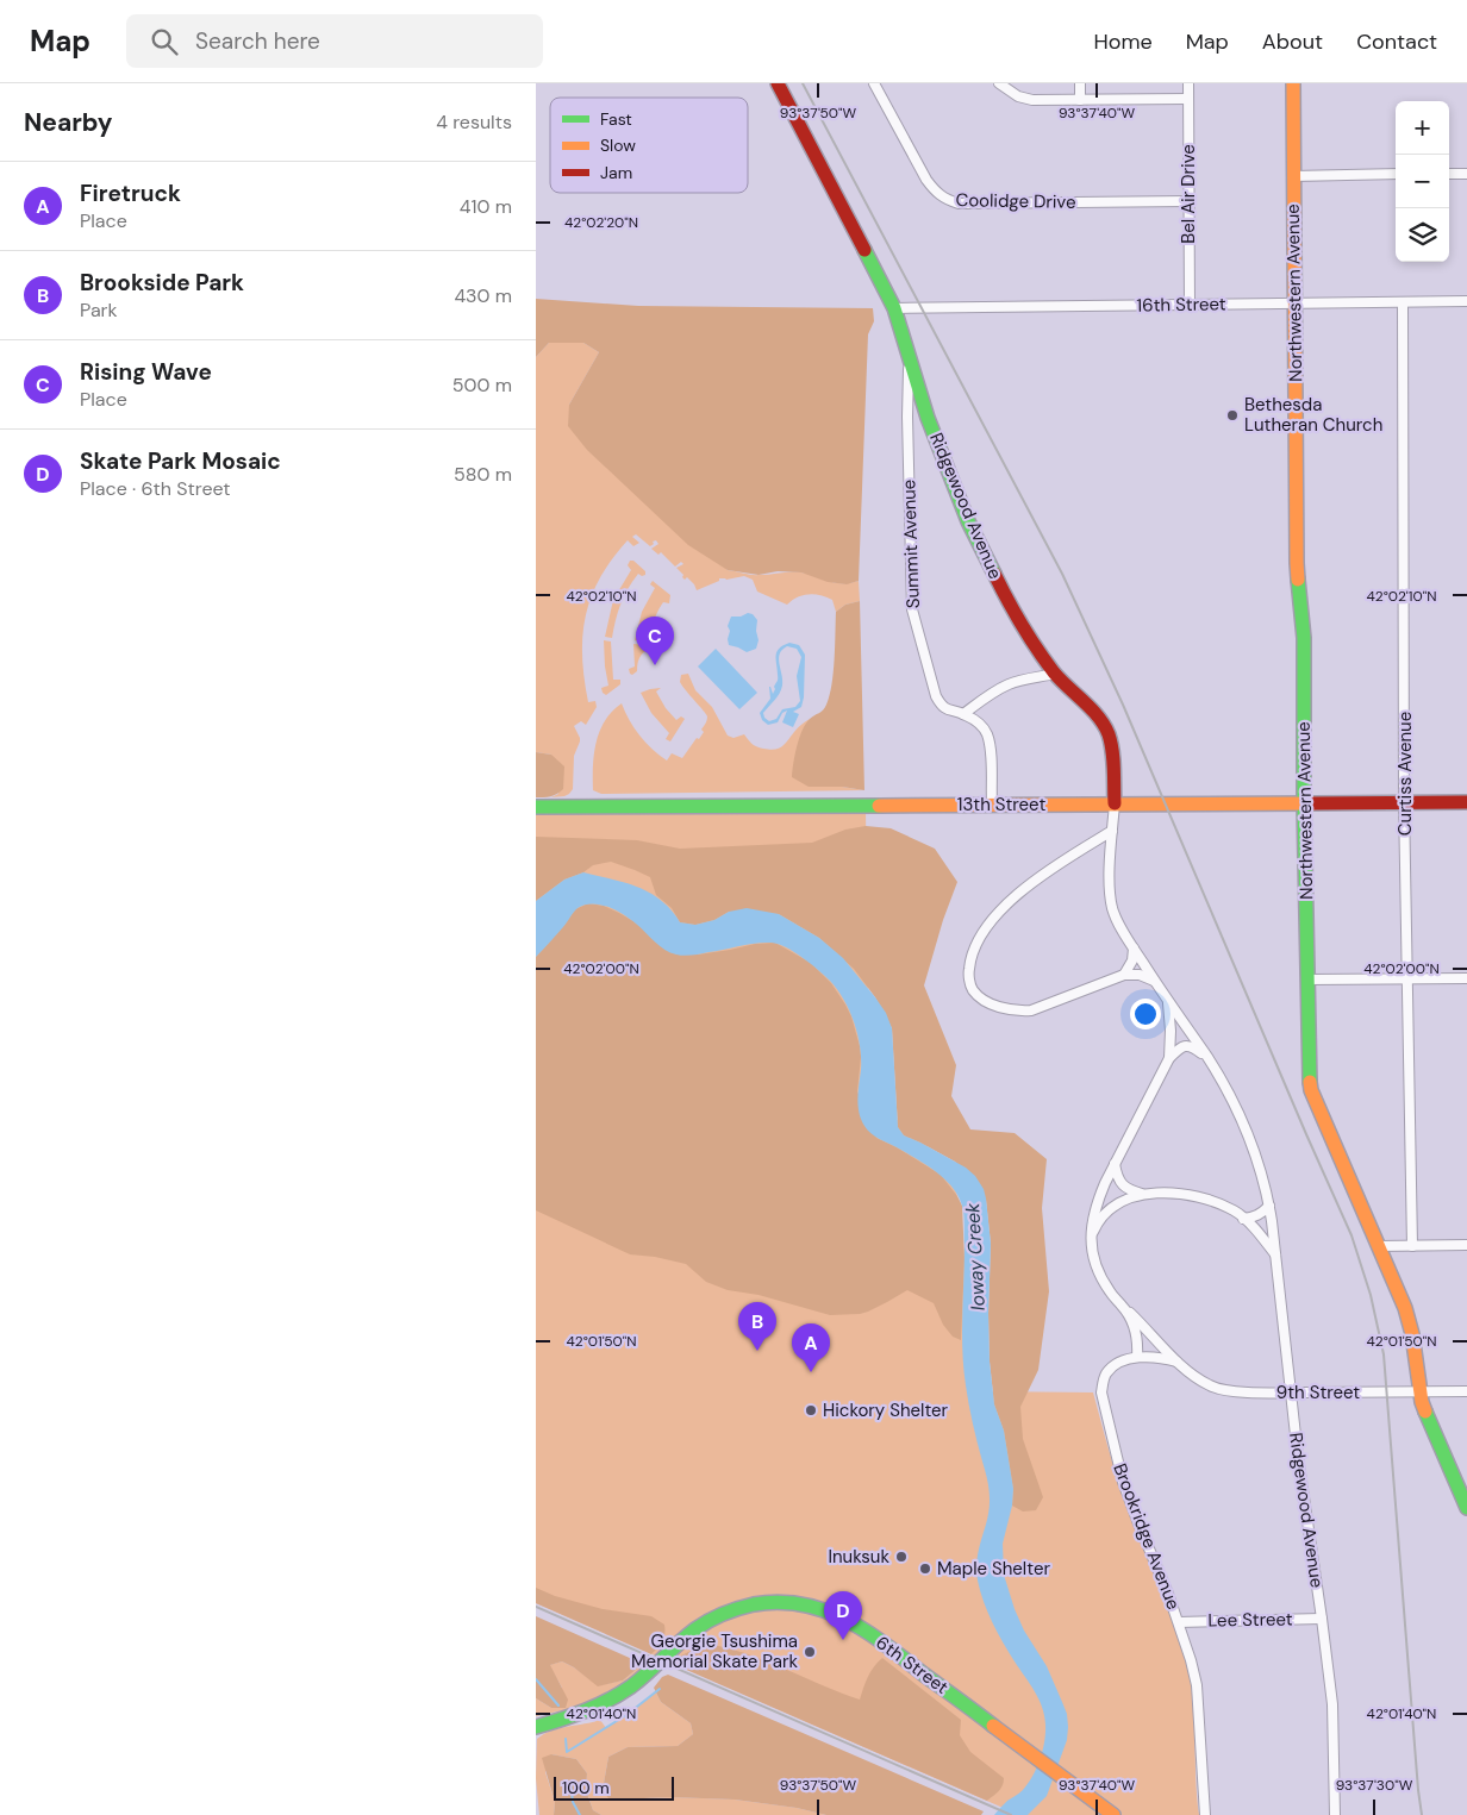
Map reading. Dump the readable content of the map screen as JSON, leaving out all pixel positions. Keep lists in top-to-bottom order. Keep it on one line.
{"streets":{"street":["Bel Air Drive","Coolidge Drive","Northwestern Avenue","16th Street","Ridgewood Avenue","Summit Avenue","Curtiss Avenue","13th Street","9th Street","Brookridge Avenue","Lee Street","6th Street"]},"crossings":[["Bel Air Drive","Coolidge Drive"],["Bel Air Drive","16th Street"],["Northwestern Avenue","16th Street"],["Northwestern Avenue","13th Street"],["Northwestern Avenue","9th Street"],["16th Street","Ridgewood Avenue"],["16th Street","Curtiss Avenue"],["Ridgewood Avenue","Summit Avenue"],["Ridgewood Avenue","13th Street"],["Ridgewood Avenue","9th Street"],["Ridgewood Avenue","Lee Street"],["Summit Avenue","13th Street"],["Curtiss Avenue","13th Street"],["9th Street","Brookridge Avenue"],["Brookridge Avenue","Lee Street"]],"water":["Ioway Creek"],"places":["Bethesda Lutheran Church","Hickory Shelter","Inuksuk","Maple Shelter","Georgie Tsushima Memorial Skate Park"],"legend":["Fast","Slow","Jam"],"scale_bar":"100 m","page":{"header":"Map","search":"Search here","nav":["Home","Map","About","Contact"],"heading":["Nearby","4 results"],"map_buttons":["+","−"],"list":[{"mark":"A","name":"Firetruck","note":"Place","value":"410 m"},{"mark":"B","name":"Brookside Park","note":"Park","value":"430 m"},{"mark":"C","name":"Rising Wave","note":"Place","value":"500 m"},{"mark":"D","name":"Skate Park Mosaic","note":"Place · 6th Street","value":"580 m"}],"pins":["C","B","A","D"],"scale":"100 m"},"coordinates":["93°37'50\"W","93°37'40\"W","42°02'20\"N","42°02'10\"N","42°02'00\"N","42°01'50\"N","42°01'40\"N","93°37'30\"W"]}
